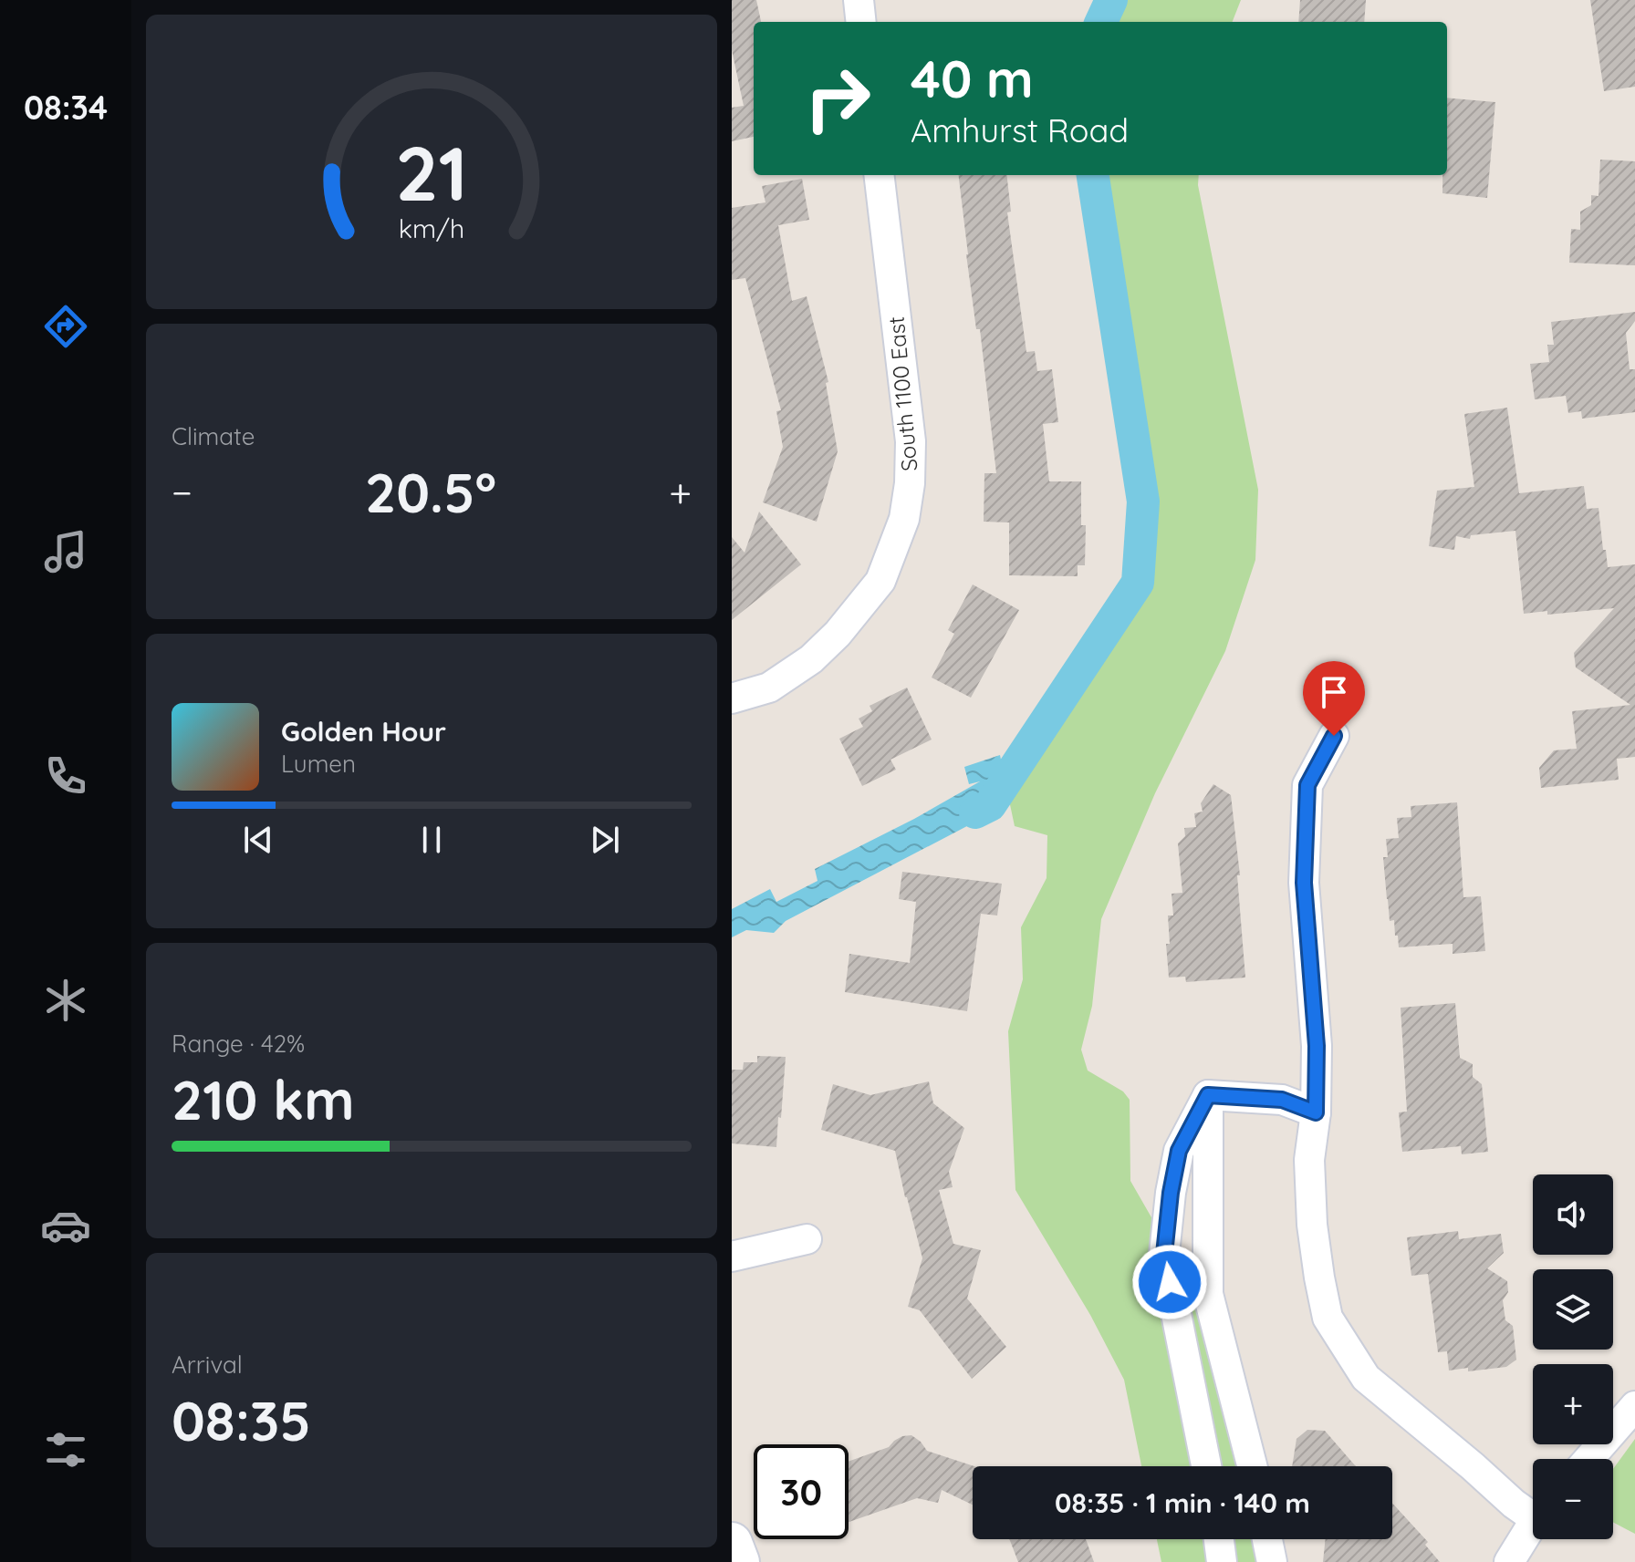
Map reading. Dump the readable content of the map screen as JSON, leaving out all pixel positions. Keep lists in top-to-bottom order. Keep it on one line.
{"streets":{"street":["South 1100 East"]},"page":{"tabs":"08:34","turn":["40 m","Amhurst Road"],"tile":["Climate",["Range · 42%","210 km"],["Arrival","08:35"]],"heat":["−","20.5°","+"],"song":["Golden Hour","Lumen"],"map_buttons":["+","−"],"limit":"30","trip":"08:35 · 1 min · 140 m","gauge":["21","km/h"]}}
